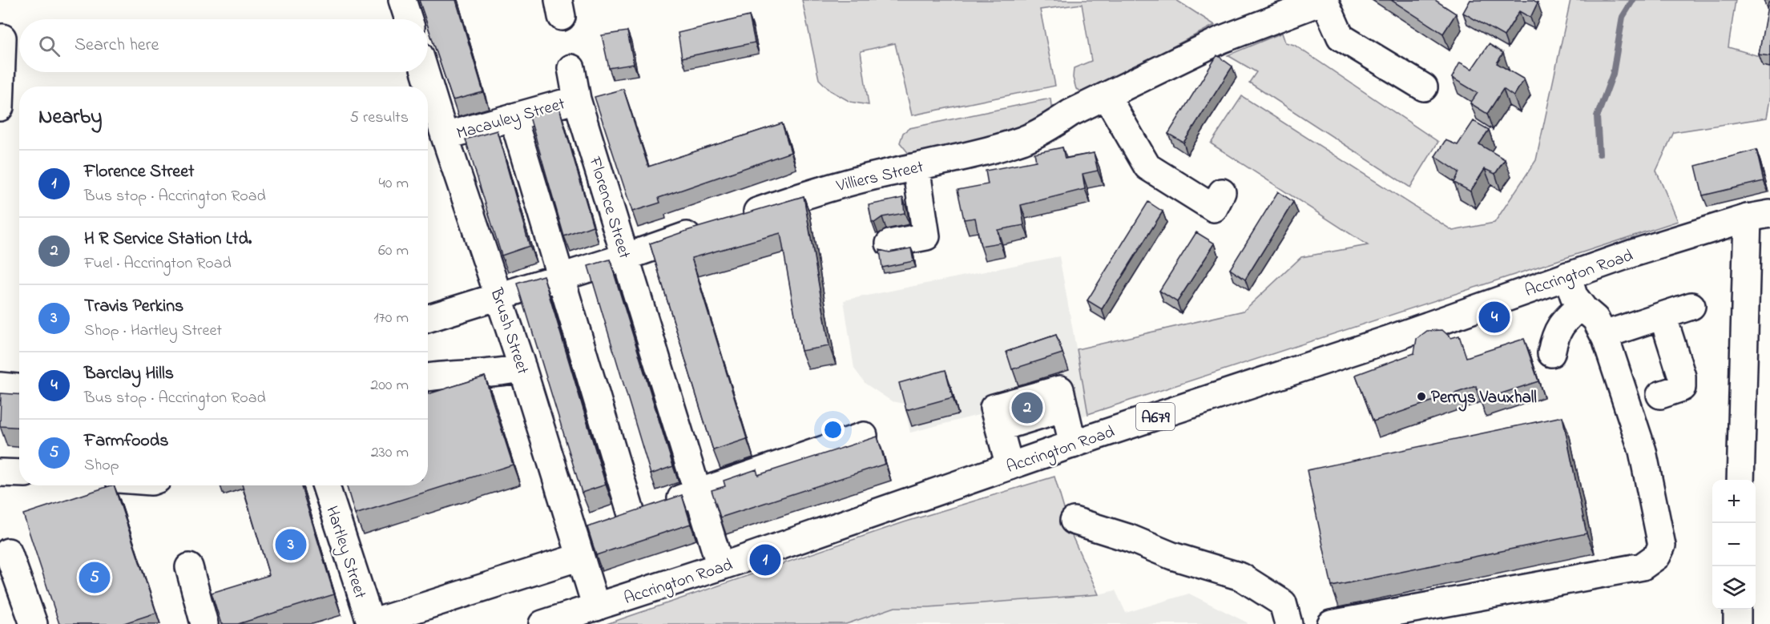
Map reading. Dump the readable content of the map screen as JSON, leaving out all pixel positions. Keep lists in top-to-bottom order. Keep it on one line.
{"streets":{"street":["Macauley Street","Villiers Street","Florence Street","Accrington Road","Brush Street","A679","Hartley Street"]},"crossings":[["Macauley Street","Florence Street"],["Macauley Street","Brush Street"],["Florence Street","Accrington Road"],["Accrington Road","Brush Street"]],"places":["Perrys Vauxhall"],"page":{"search":"Search here","heading":["Nearby","5 results"],"list":[{"mark":"1","name":"Florence Street","note":"Bus stop · Accrington Road","value":"40 m"},{"mark":"2","name":"H R Service Station Ltd.","note":"Fuel · Accrington Road","value":"60 m"},{"mark":"3","name":"Travis Perkins","note":"Shop · Hartley Street","value":"170 m"},{"mark":"4","name":"Barclay Hills","note":"Bus stop · Accrington Road","value":"200 m"},{"mark":"5","name":"Farmfoods","note":"Shop","value":"230 m"}],"pins":["4","2","3","1","5"],"map_buttons":["+","−"]}}
